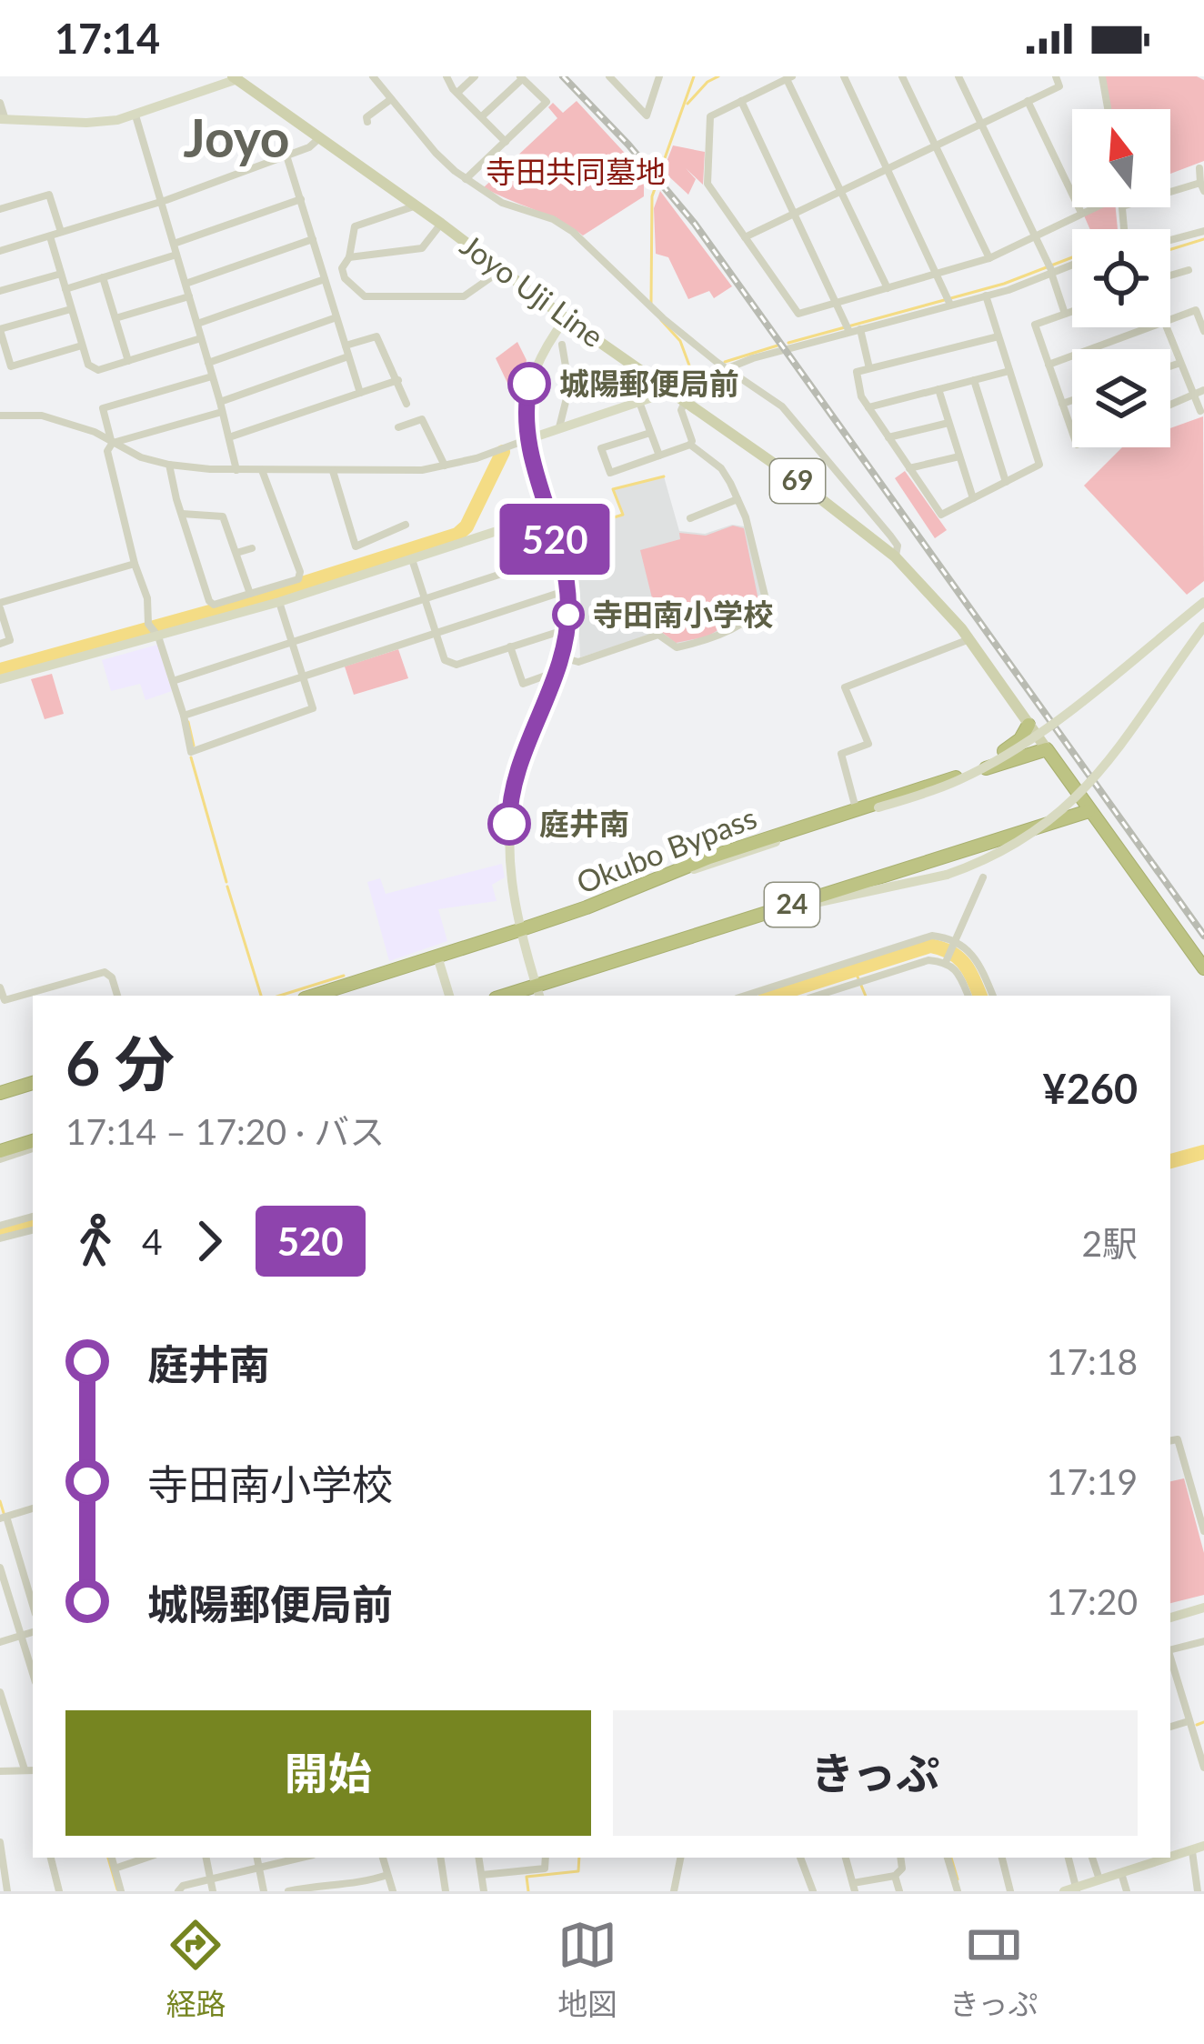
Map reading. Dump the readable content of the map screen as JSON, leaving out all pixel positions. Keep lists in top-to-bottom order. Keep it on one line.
{"streets":{"highway":["Okubo Bypass","24"],"main road":["Joyo Uji Line","69"]},"crossings":[["Joyo Uji Line","Okubo Bypass"]],"districts":["Joyo"],"parks":["寺田共同墓地"],"places":["城陽郵便局前","寺田南小学校","庭井南"],"lines":["bus line 520"],"north":"top","page":{"status":"17:14","on_map":"520","heading":["6 分","17:14 – 17:20 · バス","¥260"],"legs":["4","520","2駅"],"list":[{"name":"庭井南","value":"17:18"},{"name":"寺田南小学校","value":"17:19"},{"name":"城陽郵便局前","value":"17:20"}],"buttons":["開始","きっぷ"],"tabs":["経路","地図","きっぷ"]}}
